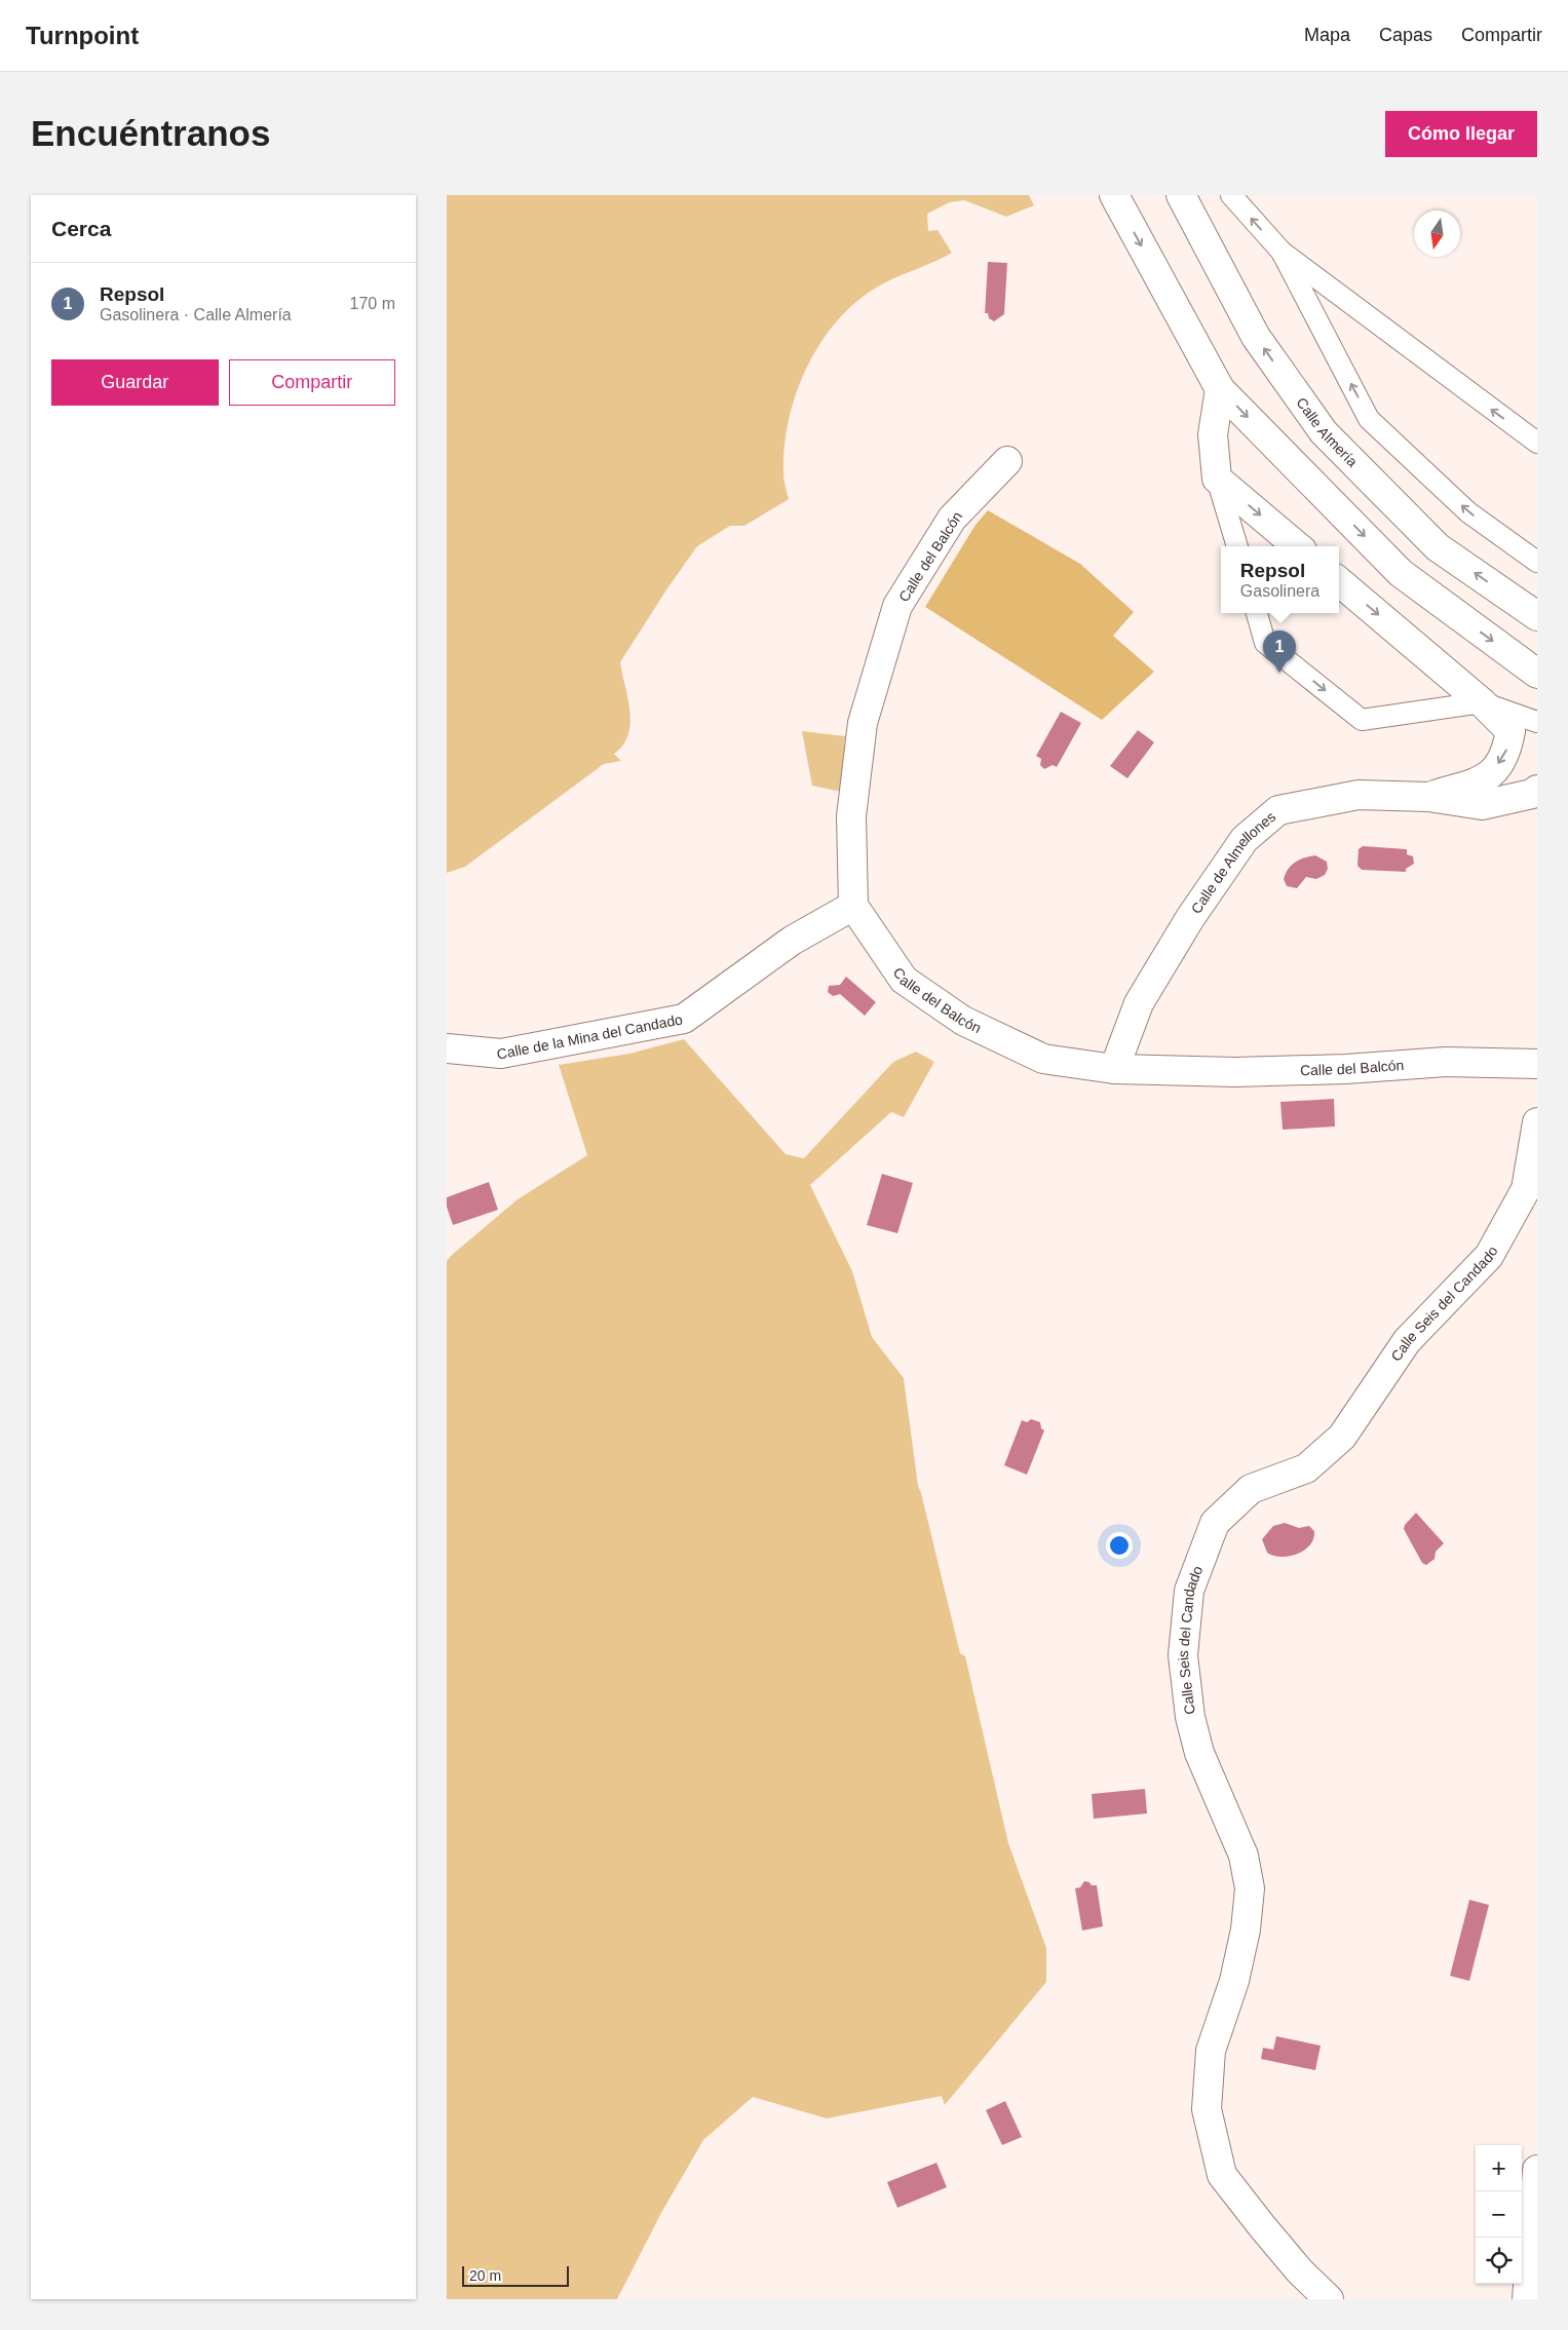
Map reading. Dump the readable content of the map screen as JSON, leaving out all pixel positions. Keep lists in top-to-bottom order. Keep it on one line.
{"streets":{"street":["Calle Almería","Calle del Balcón","Calle de Almellones","Calle de la Mina del Candado","Calle Seis del Candado"]},"crossings":[["Calle del Balcón","Calle de Almellones"],["Calle del Balcón","Calle de la Mina del Candado"]],"scale_bar":"20 m","north":"bottom","page":{"header":"Turnpoint","nav":["Mapa","Capas","Compartir"],"buttons":["Cómo llegar",["Guardar","Compartir"]],"title":"Encuéntranos","heading":"Cerca","list":[{"mark":"1","name":"Repsol","note":"Gasolinera · Calle Almería","value":"170 m"}],"popup":["Repsol","Gasolinera"],"pins":"1","map_buttons":["+","−"],"scale":"20 m"}}
